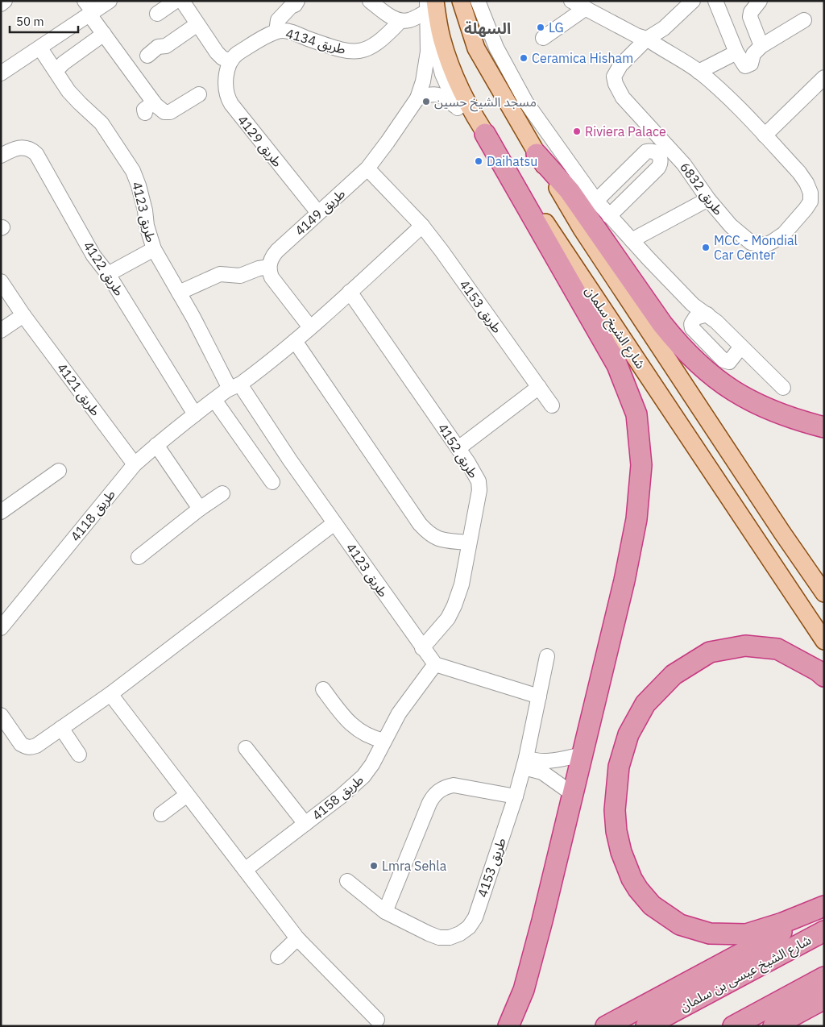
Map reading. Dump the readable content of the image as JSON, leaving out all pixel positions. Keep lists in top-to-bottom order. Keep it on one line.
{"streets":{"highway":["شارع الشيخ عيسى بن سلمان"],"main road":["شارع الشيخ سلمان"],"street":["طريق 4134","طريق 4129","طريق 6832","طريق 4123","طريق 4149","طريق 4122","طريق 4153","طريق 4121","طريق 4152","طريق 4118","طريق 4158"]},"crossings":[["طريق 4134","طريق 4129"],["طريق 4129","طريق 4149"],["طريق 4123","طريق 4152"],["طريق 4123","طريق 4158"],["طريق 4149","طريق 4153"],["طريق 4149","شارع الشيخ سلمان"],["طريق 4122","طريق 4118"],["طريق 4121","طريق 4118"]],"districts":["السهلة"],"places":["LG","Ceramica Hisham","مسجد الشيخ حسين","Riviera Palace","Daihatsu","MCC - Mondial Car Center","Lmra Sehla"],"scale_bar":"50 m"}
